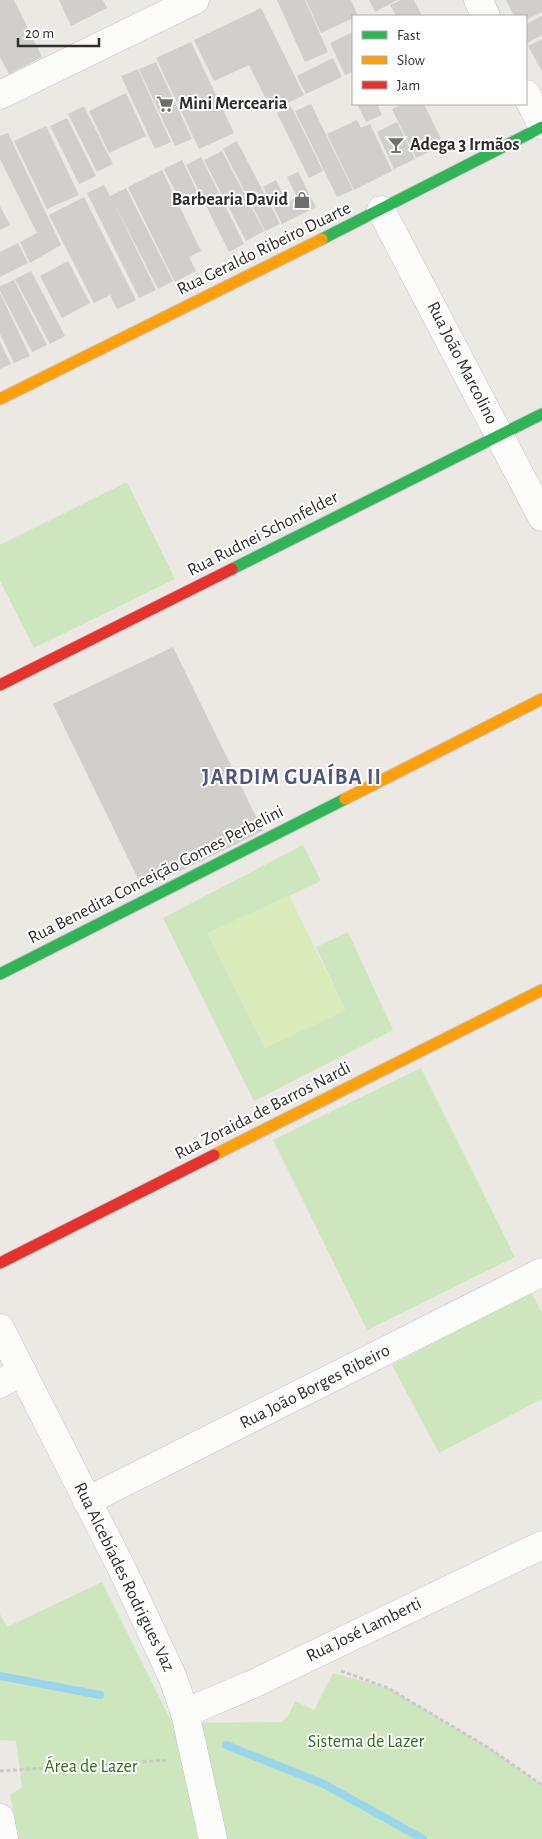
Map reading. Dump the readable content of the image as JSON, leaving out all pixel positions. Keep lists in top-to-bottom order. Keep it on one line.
{"streets":{"street":["Rua Geraldo Ribeiro Duarte","Rua João Marcolino","Rua Rudnei Schonfelder","Rua Benedita Conceição Gomes Perbelini","Rua Zoraida de Barros Nardi","Rua João Borges Ribeiro","Rua Alcebíades Rodrigues Vaz","Rua José Lamberti"]},"crossings":[["Rua Geraldo Ribeiro Duarte","Rua João Marcolino"],["Rua João Marcolino","Rua Rudnei Schonfelder"],["Rua João Borges Ribeiro","Rua Alcebíades Rodrigues Vaz"],["Rua Alcebíades Rodrigues Vaz","Rua José Lamberti"]],"districts":["JARDIM GUAÍBA II"],"parks":["Sistema de Lazer","Área de Lazer"],"places":{"supermarket":["Mini Mercearia"],"bar":["Adega 3 Irmãos"],"shop":["Barbearia David"]},"legend":["Fast","Slow","Jam"],"scale_bar":"20 m"}
